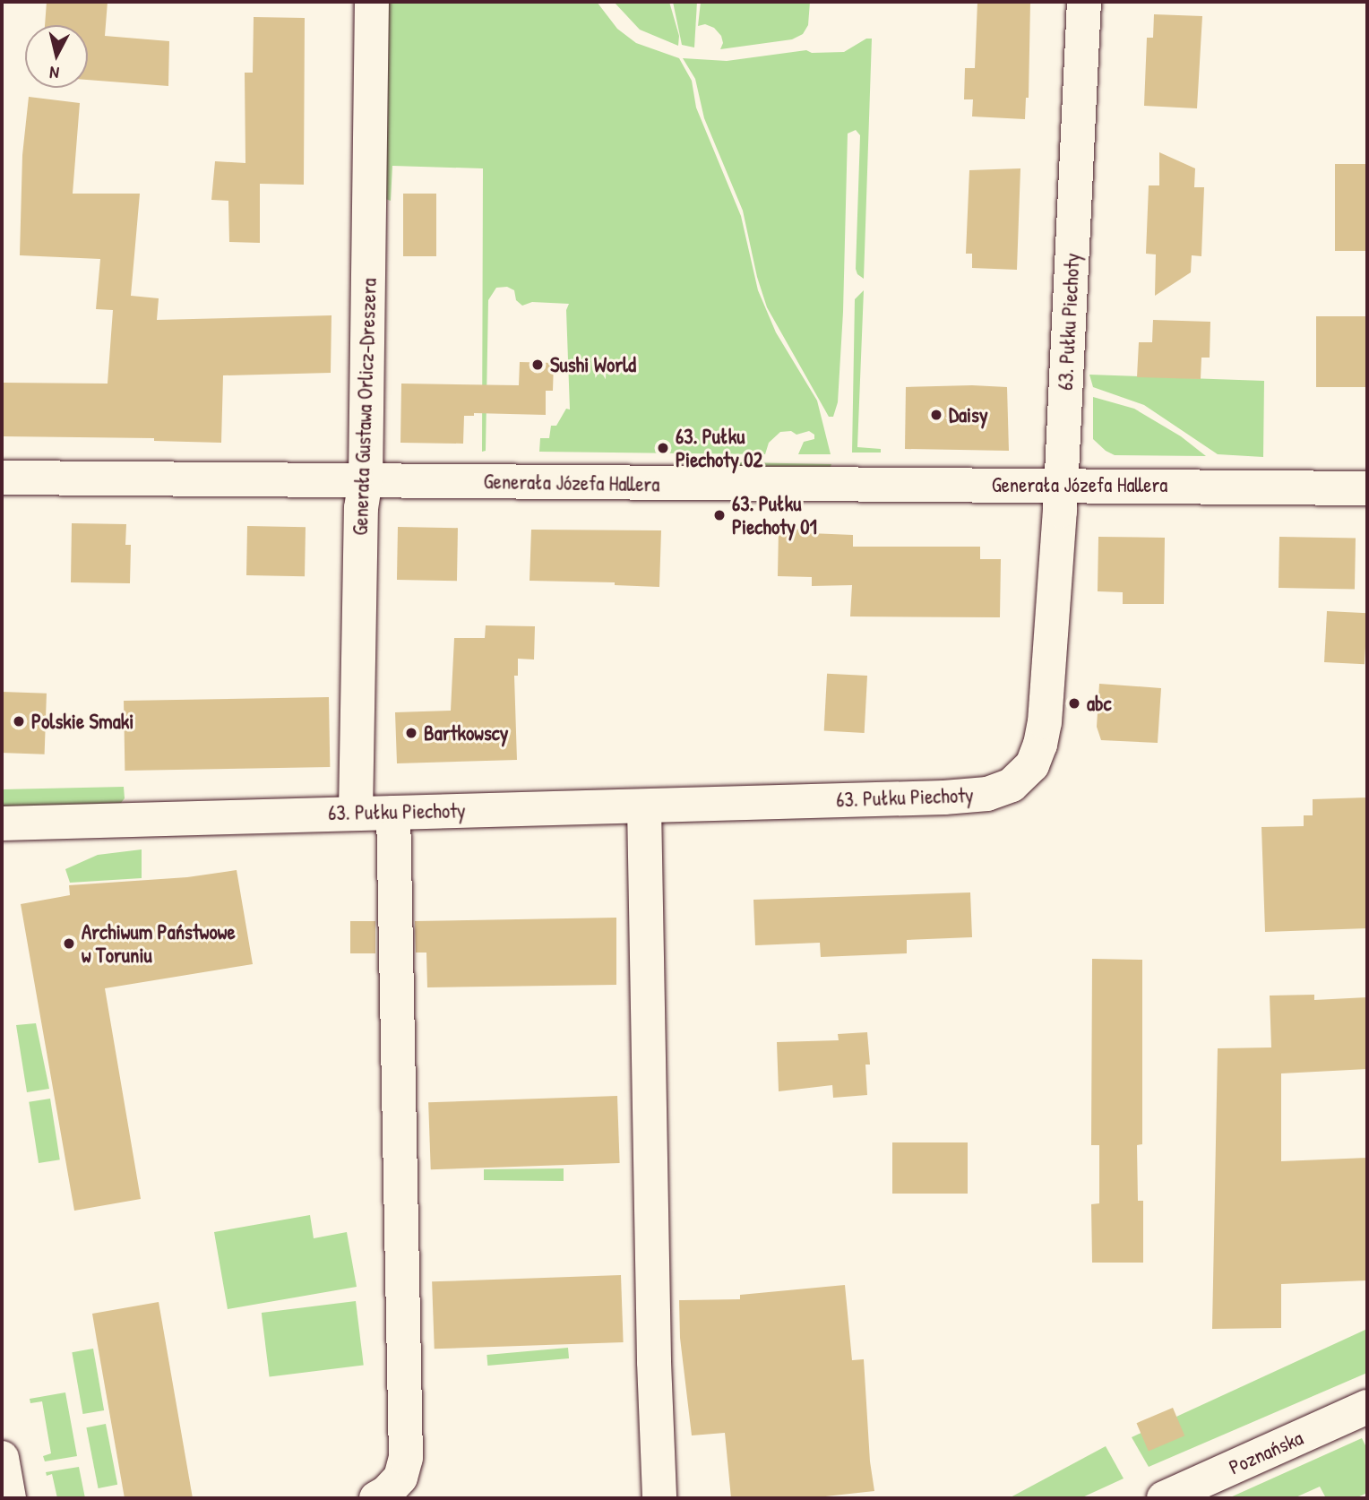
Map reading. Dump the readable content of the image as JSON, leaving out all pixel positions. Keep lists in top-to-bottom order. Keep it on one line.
{"streets":{"street":["63. Pułku Piechoty","Generała Gustawa Orlicz-Dreszera","Generała Józefa Hallera","Poznańska"]},"crossings":[["63. Pułku Piechoty","Generała Gustawa Orlicz-Dreszera"],["63. Pułku Piechoty","Generała Józefa Hallera"],["Generała Gustawa Orlicz-Dreszera","Generała Józefa Hallera"]],"places":["Sushi World","Daisy","63. Pułku Piechoty 02","63. Pułku Piechoty 01","abc","Polskie Smaki","Bartkowscy","Archiwum Państwowe w Toruniu"],"north":"bottom"}
